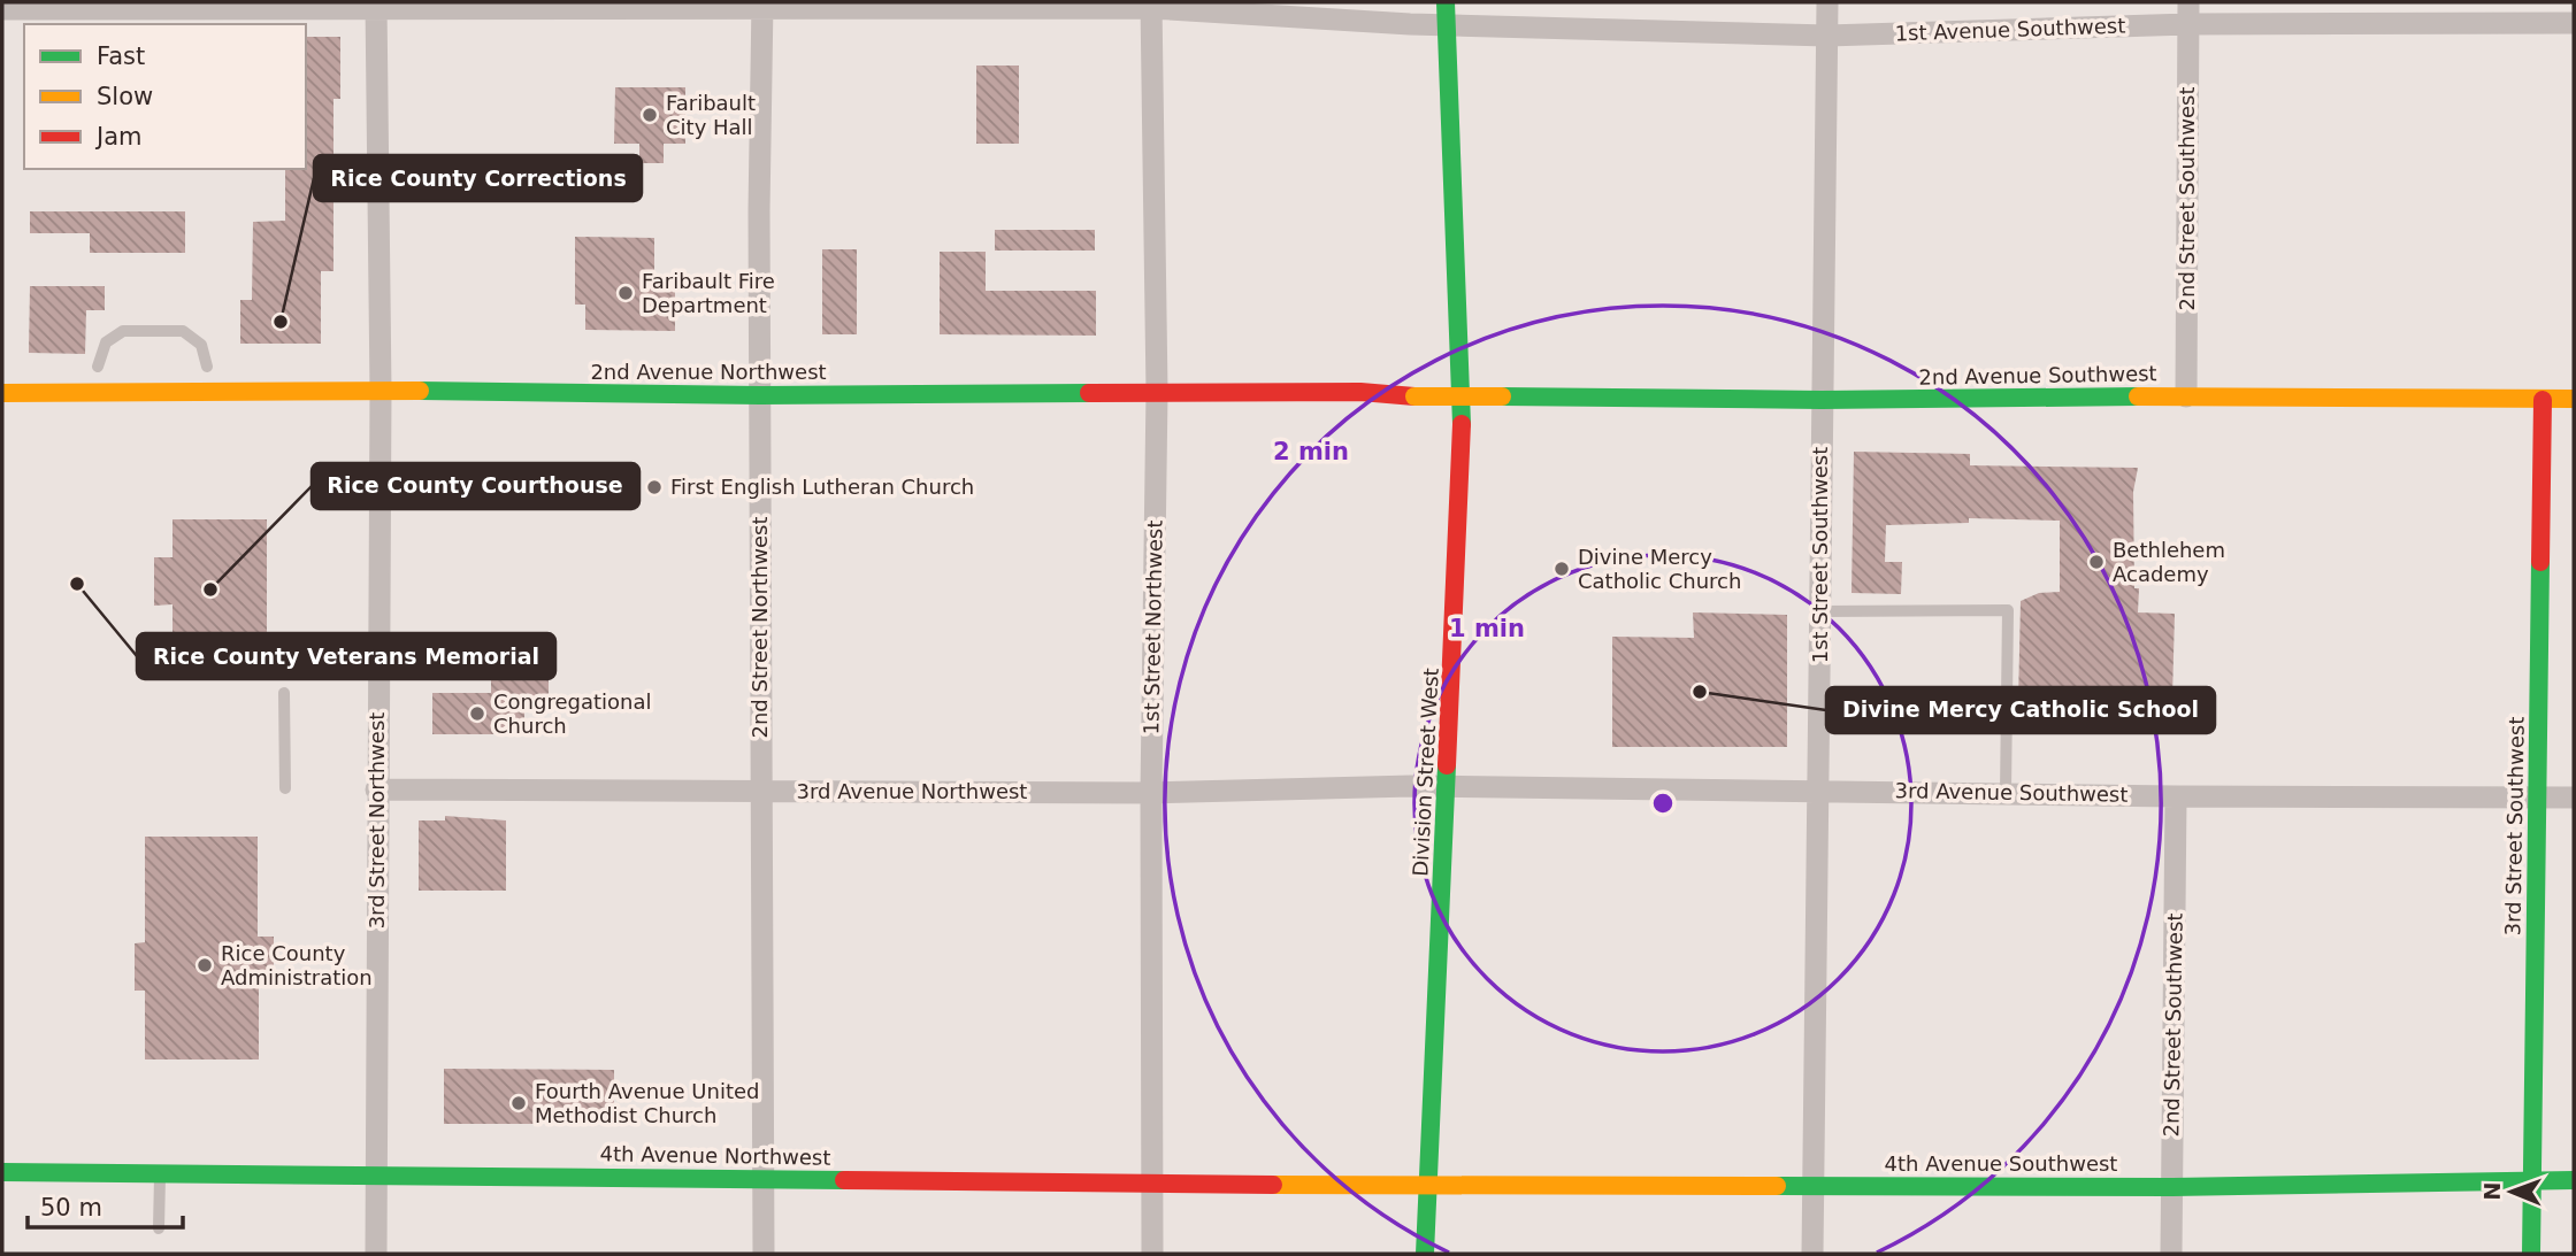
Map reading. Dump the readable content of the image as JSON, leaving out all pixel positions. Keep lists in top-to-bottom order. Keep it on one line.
{"streets":{"street":["1st Avenue Southwest","2nd Street Southwest","2nd Avenue Northwest","2nd Avenue Southwest","1st Street Southwest","2nd Street Northwest","1st Street Northwest","Division Street West","3rd Avenue Northwest","3rd Avenue Southwest","3rd Street Northwest","3rd Street Southwest","4th Avenue Northwest","4th Avenue Southwest"]},"crossings":[["1st Avenue Southwest","2nd Street Southwest"],["1st Avenue Southwest","1st Street Southwest"],["1st Avenue Southwest","2nd Street Northwest"],["1st Avenue Southwest","1st Street Northwest"],["1st Avenue Southwest","Division Street West"],["1st Avenue Southwest","3rd Street Northwest"],["2nd Street Southwest","2nd Avenue Southwest"],["2nd Street Southwest","3rd Avenue Southwest"],["2nd Street Southwest","4th Avenue Southwest"],["2nd Avenue Northwest","2nd Avenue Southwest"],["2nd Avenue Northwest","2nd Street Northwest"],["2nd Avenue Northwest","1st Street Northwest"],["2nd Avenue Northwest","3rd Street Northwest"],["2nd Avenue Southwest","1st Street Southwest"],["2nd Avenue Southwest","3rd Street Southwest"],["1st Street Southwest","3rd Avenue Southwest"],["1st Street Southwest","4th Avenue Southwest"],["2nd Street Northwest","3rd Avenue Northwest"],["2nd Street Northwest","4th Avenue Northwest"],["1st Street Northwest","3rd Avenue Northwest"],["1st Street Northwest","4th Avenue Northwest"],["Division Street West","3rd Avenue Northwest"],["Division Street West","3rd Avenue Southwest"],["Division Street West","4th Avenue Northwest"],["Division Street West","4th Avenue Southwest"],["3rd Avenue Northwest","3rd Avenue Southwest"],["3rd Avenue Northwest","3rd Street Northwest"],["3rd Avenue Southwest","3rd Street Southwest"],["3rd Street Northwest","4th Avenue Northwest"],["3rd Street Southwest","4th Avenue Southwest"],["4th Avenue Northwest","4th Avenue Southwest"]],"places":["Faribault City Hall","Faribault Fire Department","Rice County Corrections","First English Lutheran Church","Bethlehem Academy","Divine Mercy Catholic Church","Rice County Veterans Memorial","Rice County Courthouse","Divine Mercy Catholic School","Congregational Church","Rice County Administration","Fourth Avenue United Methodist Church"],"legend":["Fast","Slow","Jam"],"scale_bar":"50 m","north":"left","rings":["2 min","1 min"]}
